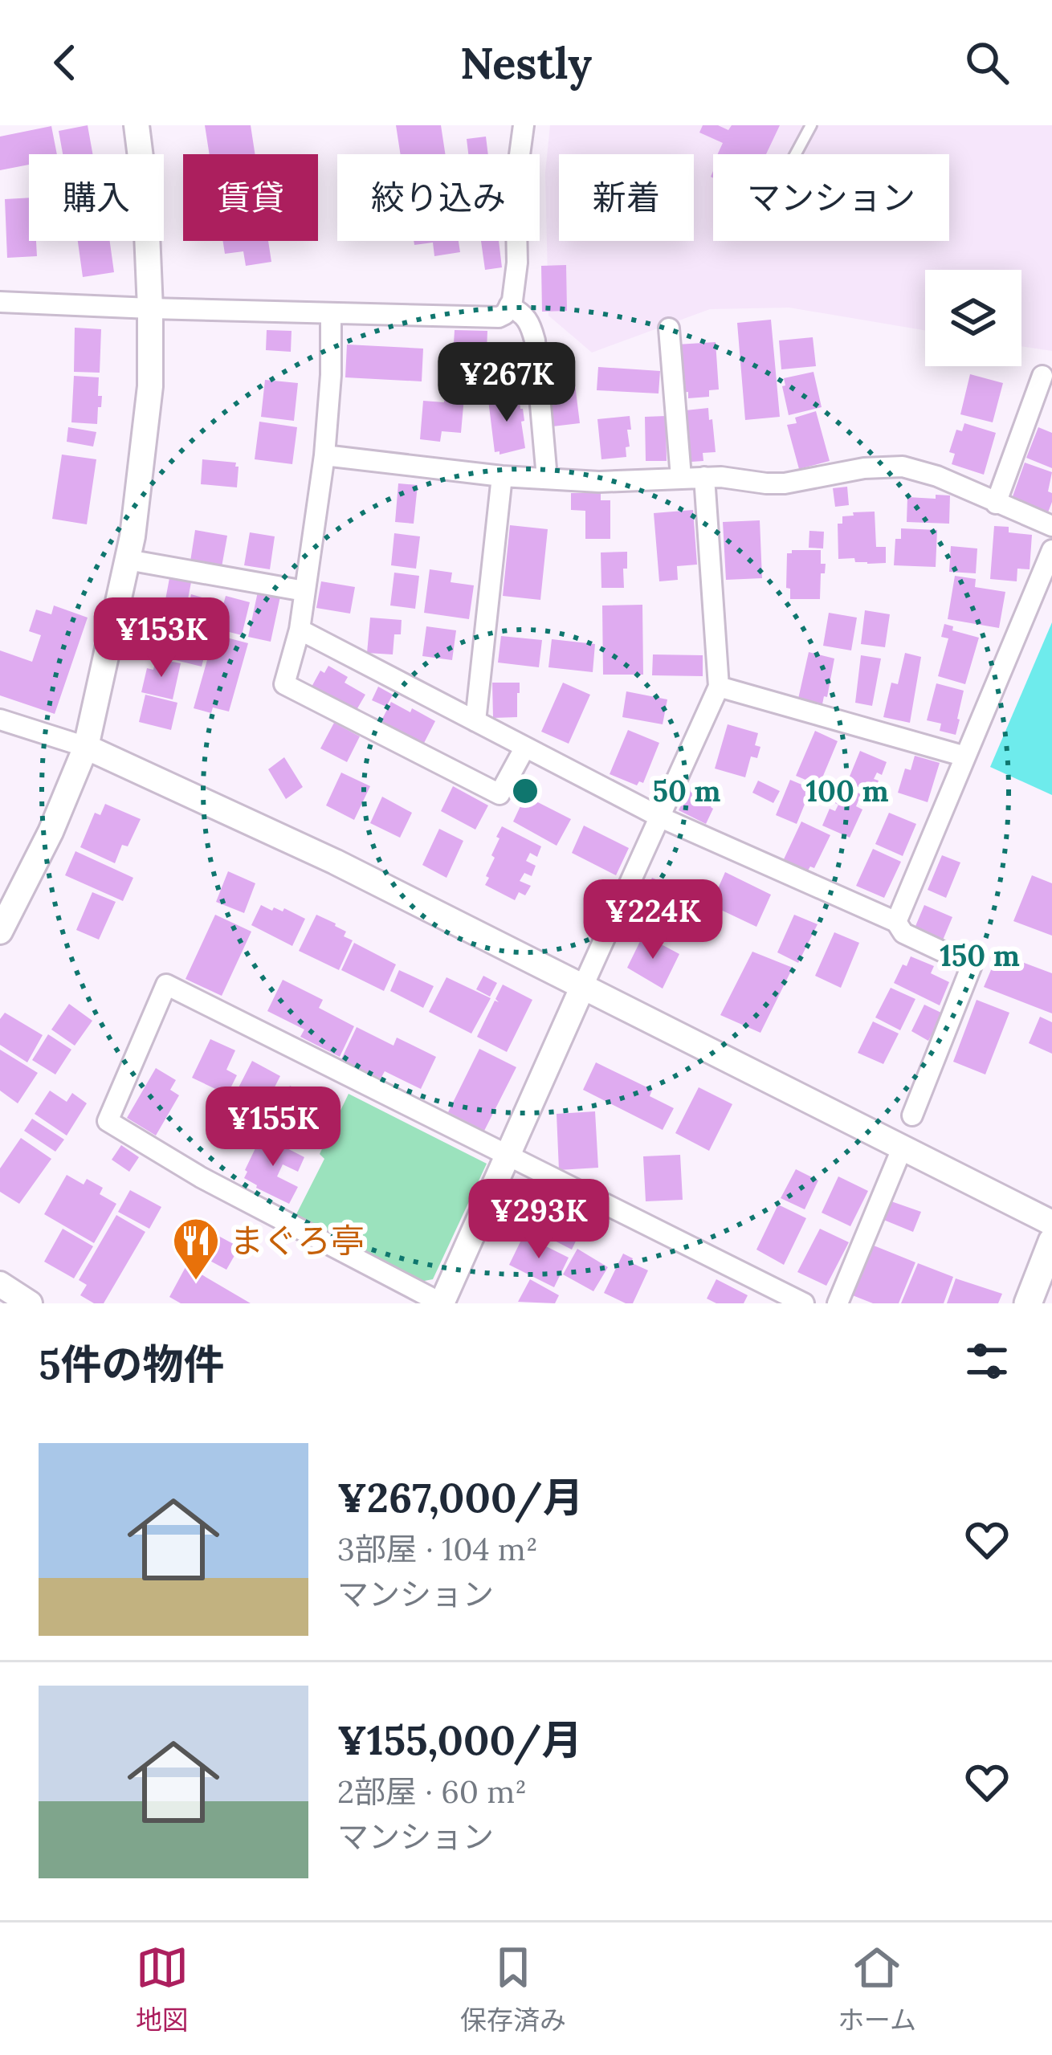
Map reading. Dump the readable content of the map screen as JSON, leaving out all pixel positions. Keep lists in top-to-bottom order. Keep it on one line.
{"places":{"restaurant":["まぐろ亭"]},"page":{"header":"Nestly","chip":["購入","賃貸","絞り込み","新着","マンション"],"price":["¥267K","¥153K","¥224K","¥155K","¥293K"],"heading":"5件の物件","list":[{"name":"¥267,000/月","note":"3部屋 · 104 m² · マンション"},{"name":"¥155,000/月","note":"2部屋 · 60 m² · マンション"}],"tabs":["地図","保存済み","ホーム"]},"rings":["50 m","100 m","150 m"]}
